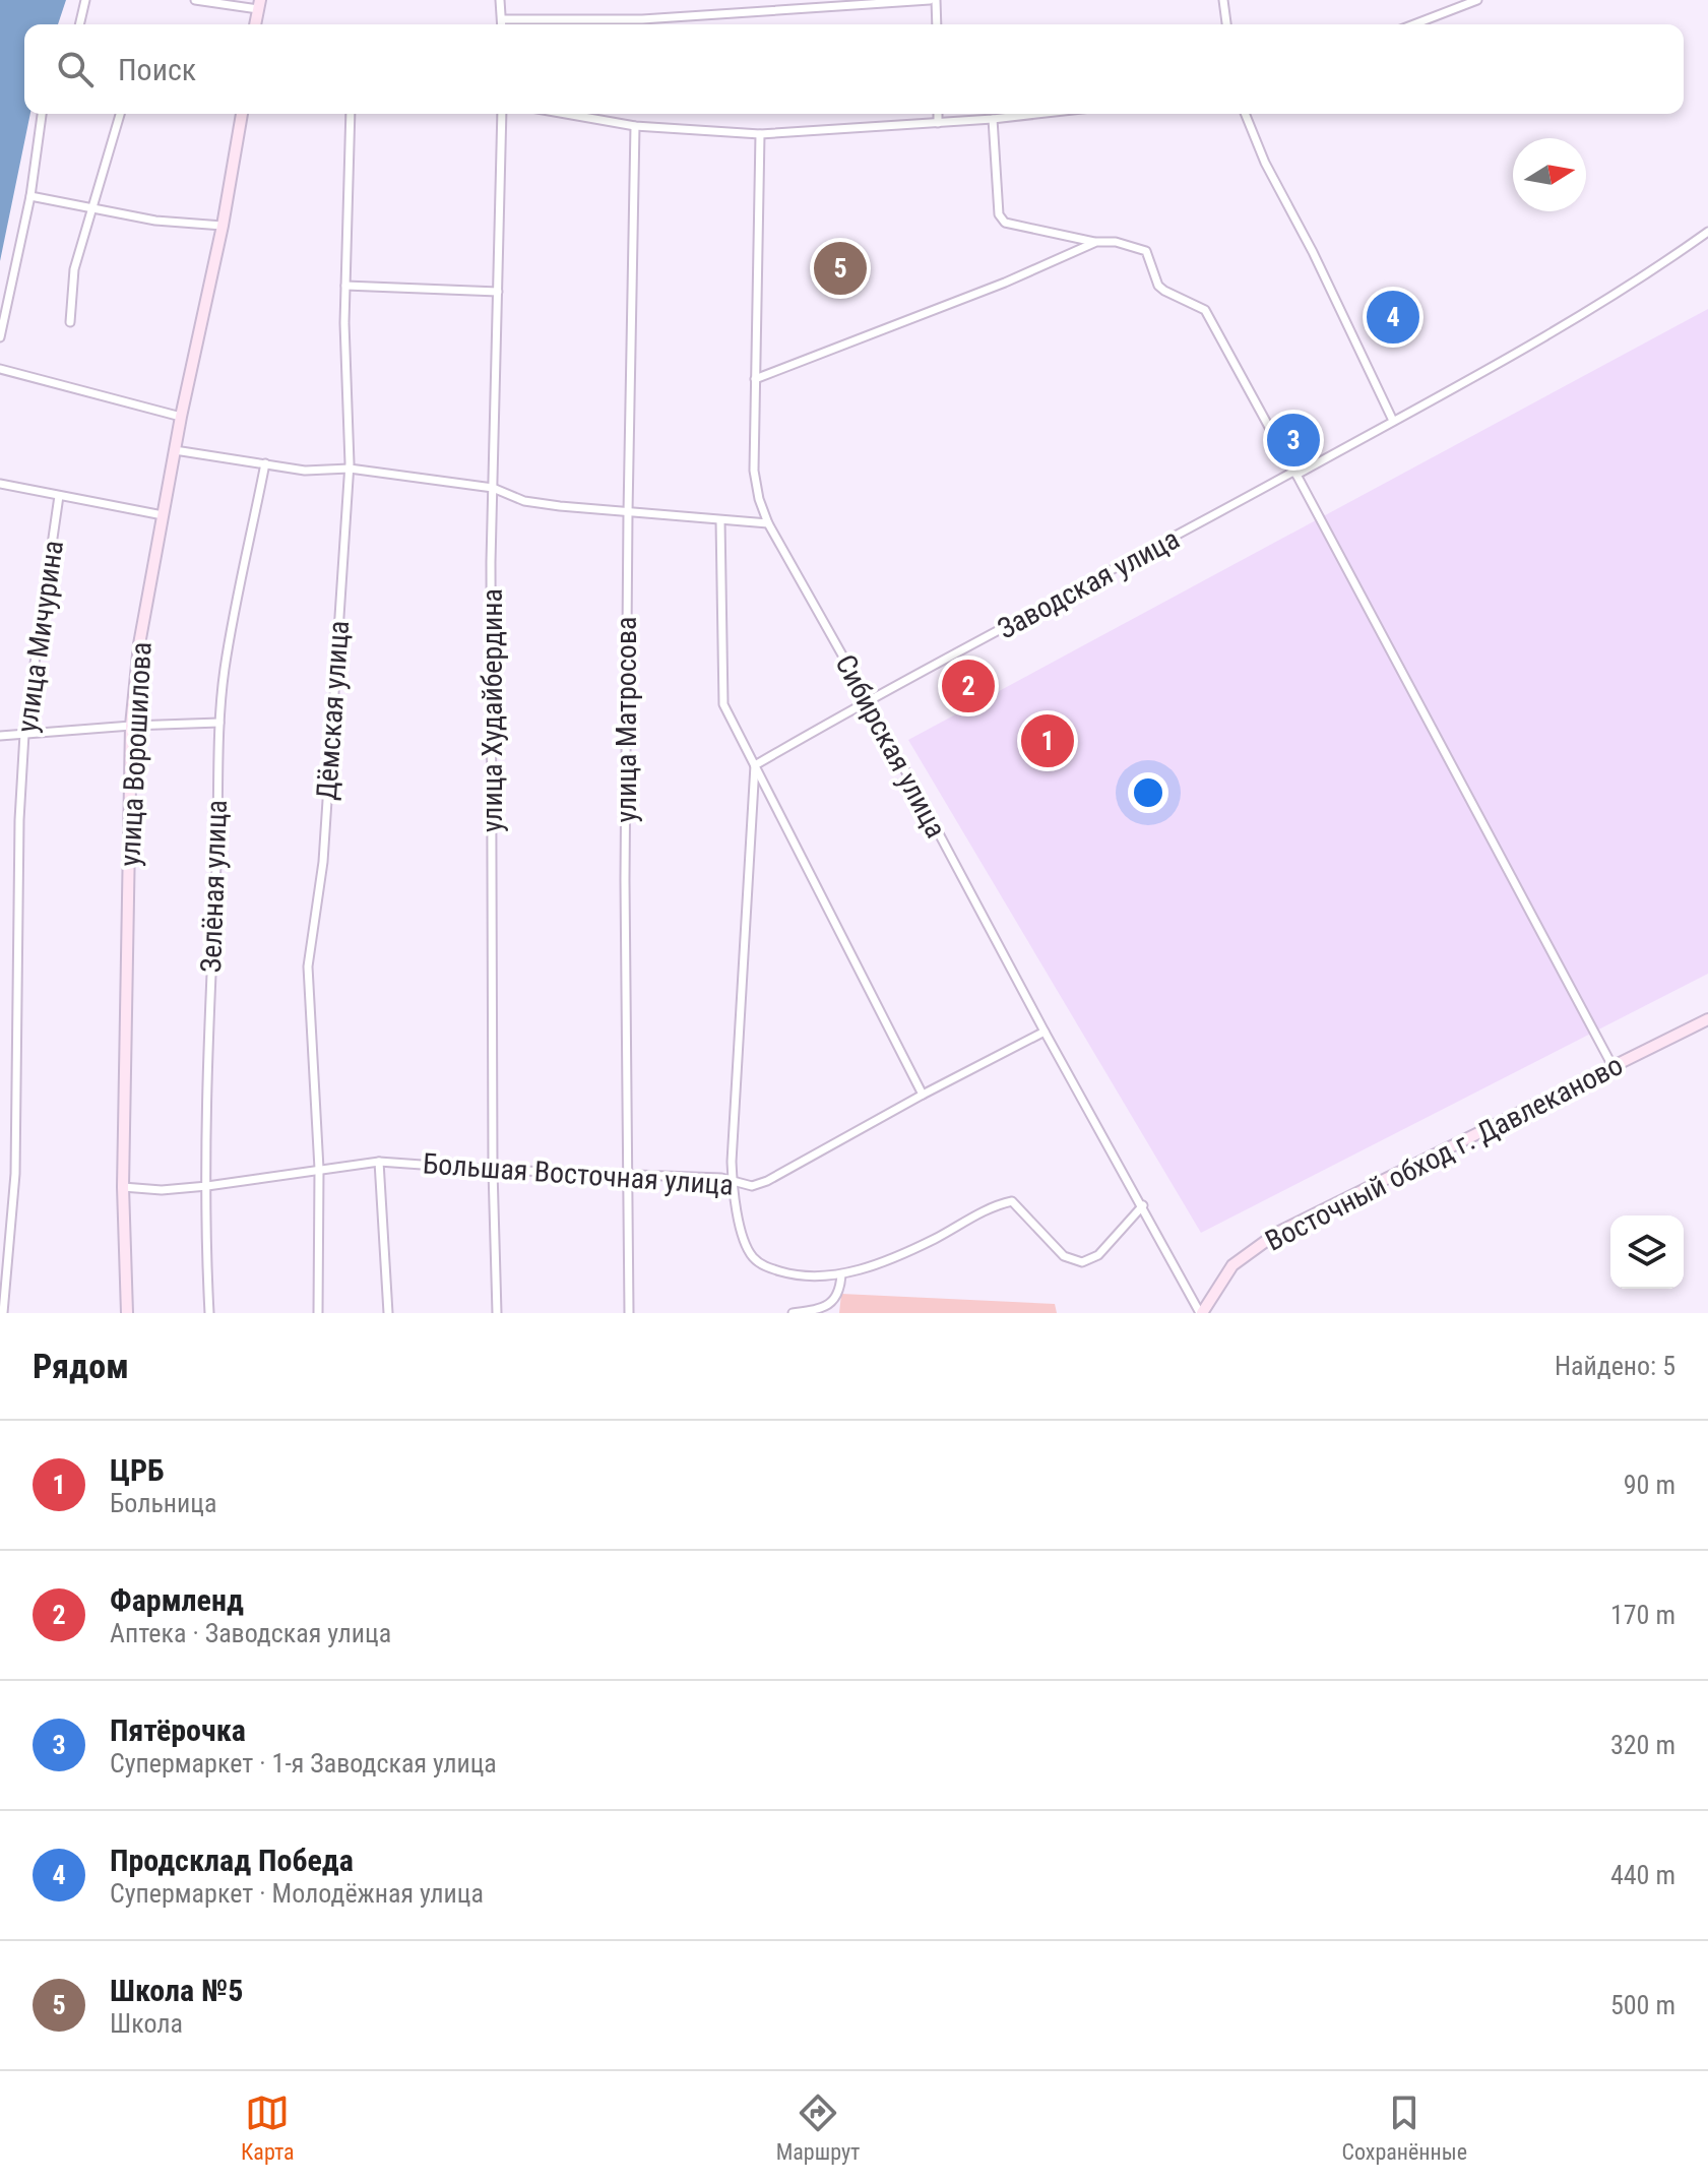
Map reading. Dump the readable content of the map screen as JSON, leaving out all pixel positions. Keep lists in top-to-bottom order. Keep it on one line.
{"streets":{"street":["Заводская улица","улица Мичурина","Дёмская улица","улица Худайбердина","улица Матросова","Сибирская улица","улица Ворошилова","Зелёная улица","Восточный обход г. Давлеканово","Большая Восточная улица"]},"crossings":[["Заводская улица","Сибирская улица"],["Дёмская улица","Большая Восточная улица"],["улица Худайбердина","Большая Восточная улица"],["улица Матросова","Большая Восточная улица"],["Сибирская улица","Восточный обход г. Давлеканово"],["Сибирская улица","Большая Восточная улица"],["улица Ворошилова","Большая Восточная улица"],["Зелёная улица","Большая Восточная улица"]],"north":"right","page":{"search":"Поиск","pins":["5","4","3","2","1"],"heading":["Рядом","Найдено: 5"],"list":[{"mark":"1","name":"ЦРБ","note":"Больница","value":"90 m"},{"mark":"2","name":"Фармленд","note":"Аптека · Заводская улица","value":"170 m"},{"mark":"3","name":"Пятёрочка","note":"Супермаркет · 1-я Заводская улица","value":"320 m"},{"mark":"4","name":"Продсклад Победа","note":"Супермаркет · Молодёжная улица","value":"440 m"},{"mark":"5","name":"Школа №5","note":"Школа","value":"500 m"}],"nav":["Карта","Маршрут","Сохранённые"]}}
